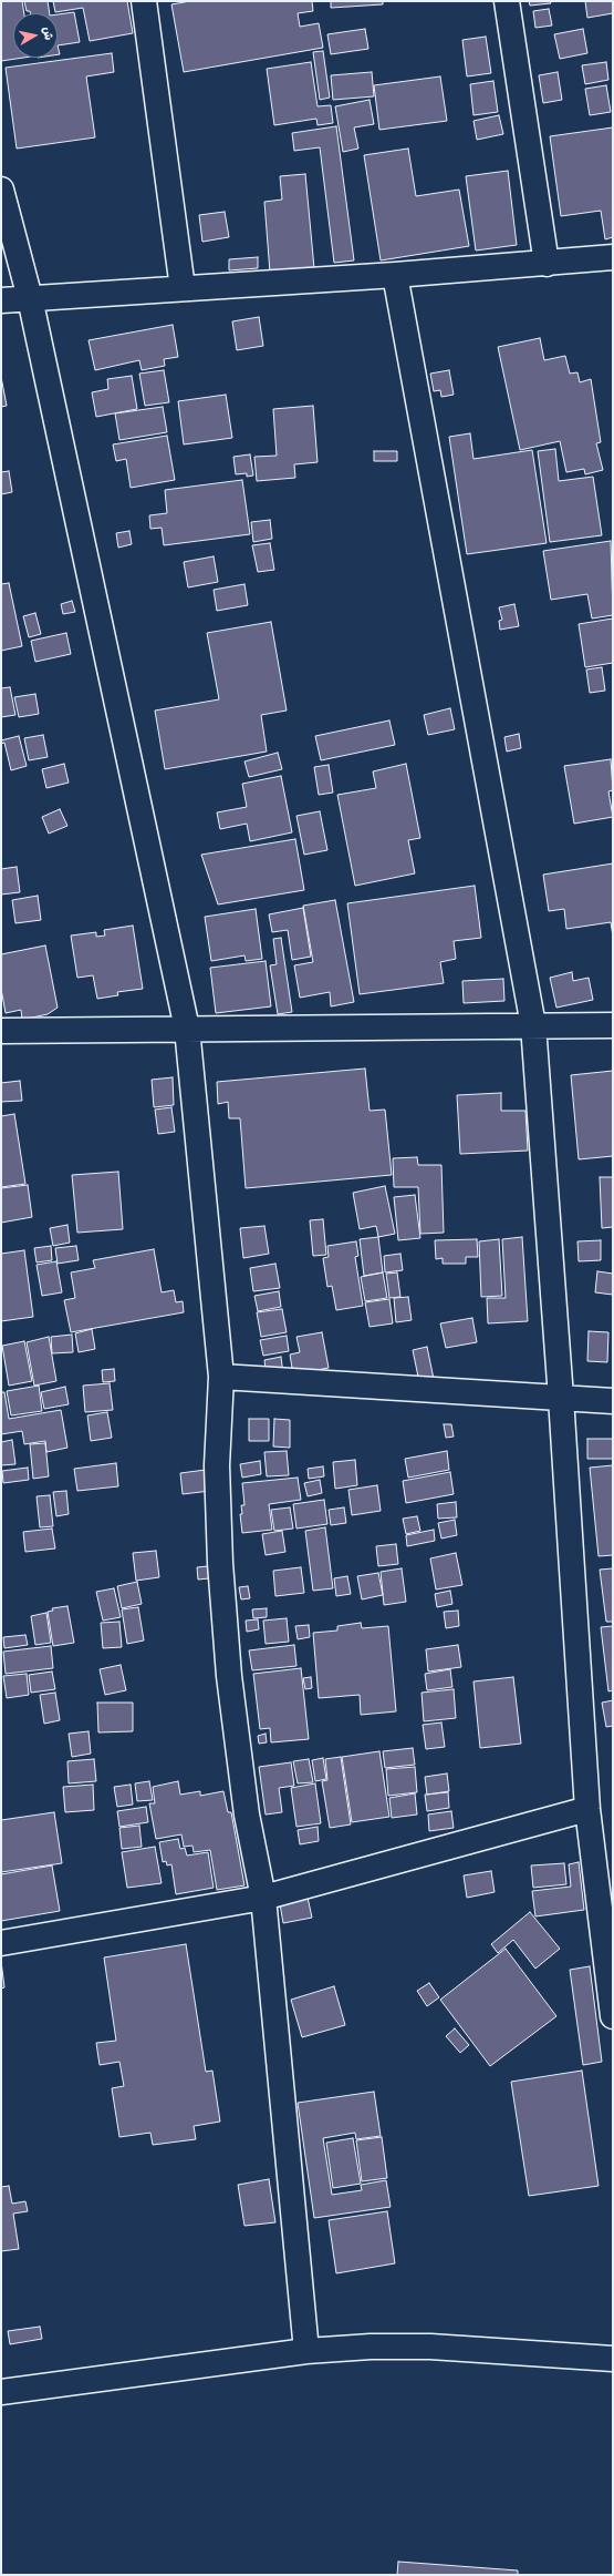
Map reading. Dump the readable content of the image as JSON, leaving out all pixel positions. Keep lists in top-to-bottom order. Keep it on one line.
{"north":"right"}
